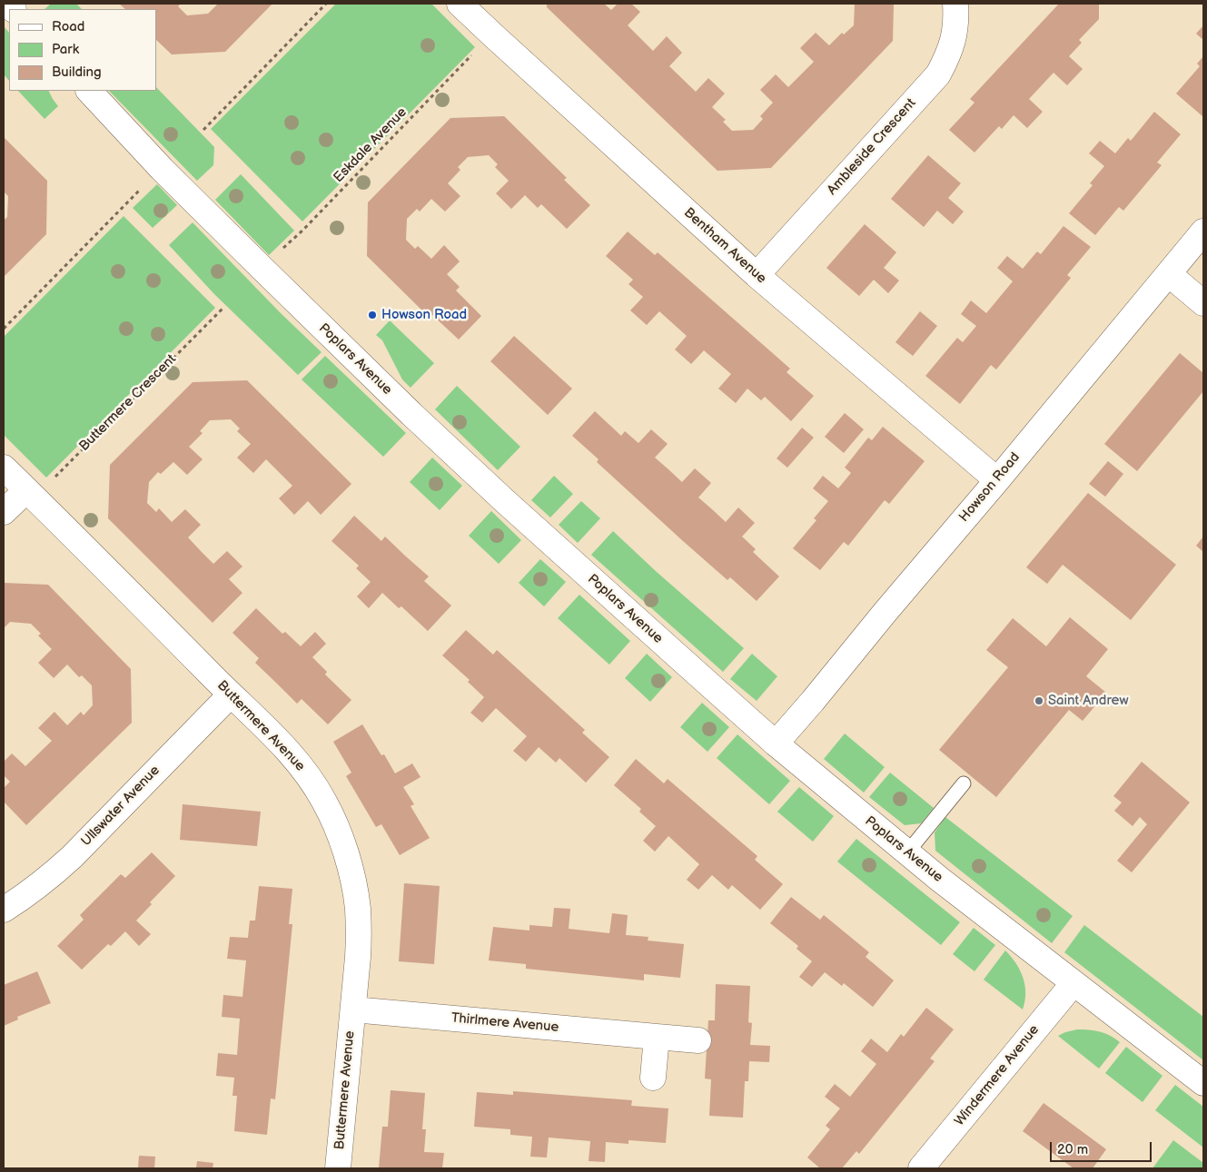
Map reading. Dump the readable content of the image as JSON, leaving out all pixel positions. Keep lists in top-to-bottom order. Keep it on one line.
{"streets":{"street":["Ambleside Crescent","Bentham Avenue","Poplars Avenue","Howson Road","Buttermere Avenue","Ullswater Avenue","Thirlmere Avenue","Windermere Avenue"],"path":["Eskdale Avenue","Buttermere Crescent"]},"crossings":[["Eskdale Avenue","Bentham Avenue"],["Eskdale Avenue","Poplars Avenue"],["Ambleside Crescent","Bentham Avenue"],["Bentham Avenue","Howson Road"],["Poplars Avenue","Howson Road"],["Poplars Avenue","Windermere Avenue"],["Buttermere Crescent","Buttermere Avenue"],["Buttermere Avenue","Ullswater Avenue"],["Buttermere Avenue","Thirlmere Avenue"]],"places":["Howson Road","Saint Andrew"],"legend":["Road","Park","Building"],"scale_bar":"20 m"}
